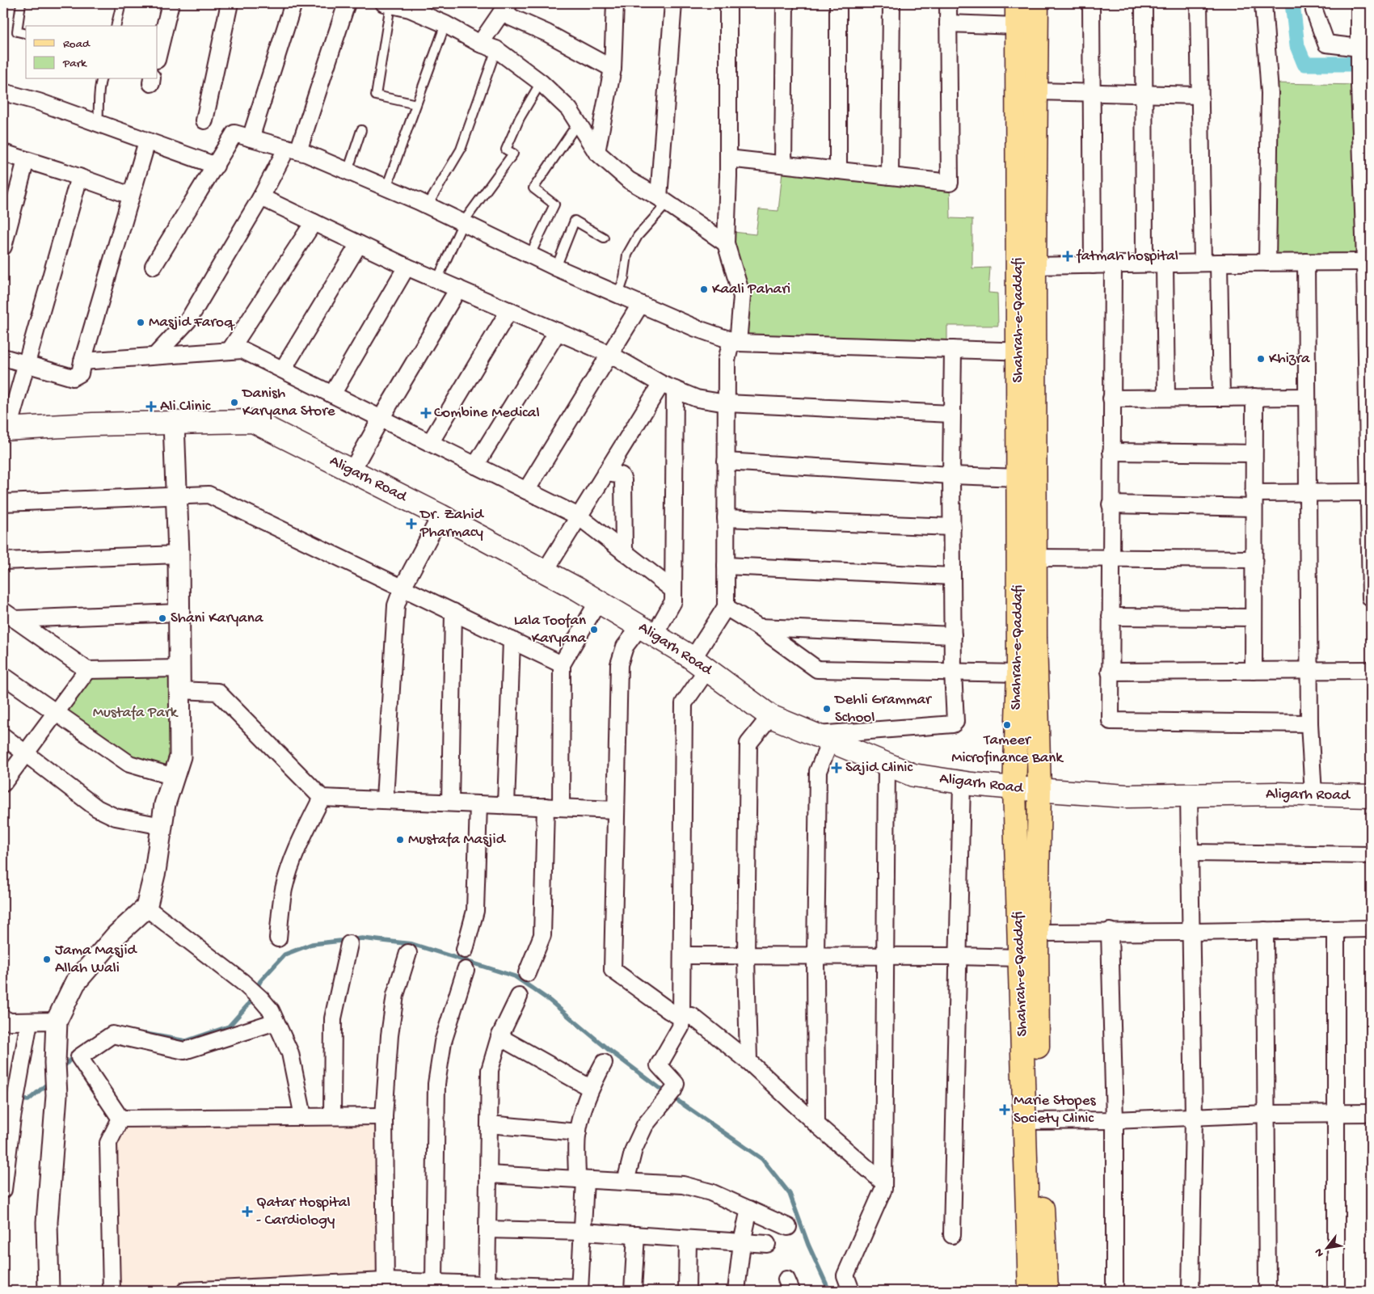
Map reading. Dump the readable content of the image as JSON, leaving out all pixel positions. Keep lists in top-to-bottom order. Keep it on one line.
{"streets":{"main road":["Shahrah-e-Qaddafi","Aligarh Road"]},"crossings":[["Shahrah-e-Qaddafi","Aligarh Road"]],"parks":["Mustafa Park"],"places":{"health":["fatmah hospital","Ali Clinic","Combine Medical","Dr. Zahid Pharmacy","Sajid Clinic","Marie Stopes Society Clinic","Qatar Hospital - Cardiology"],"other":["Kaali Pahari","Masjid Faroq","Khizra","Danish Karyana Store","Shani Karyana","Lala Toofan Karyana","Dehli Grammar School","Tameer Microfinance Bank","Mustafa Masjid","Jama Masjid Allah Wali"]},"legend":["Road","Park"],"north":"bottom left"}
